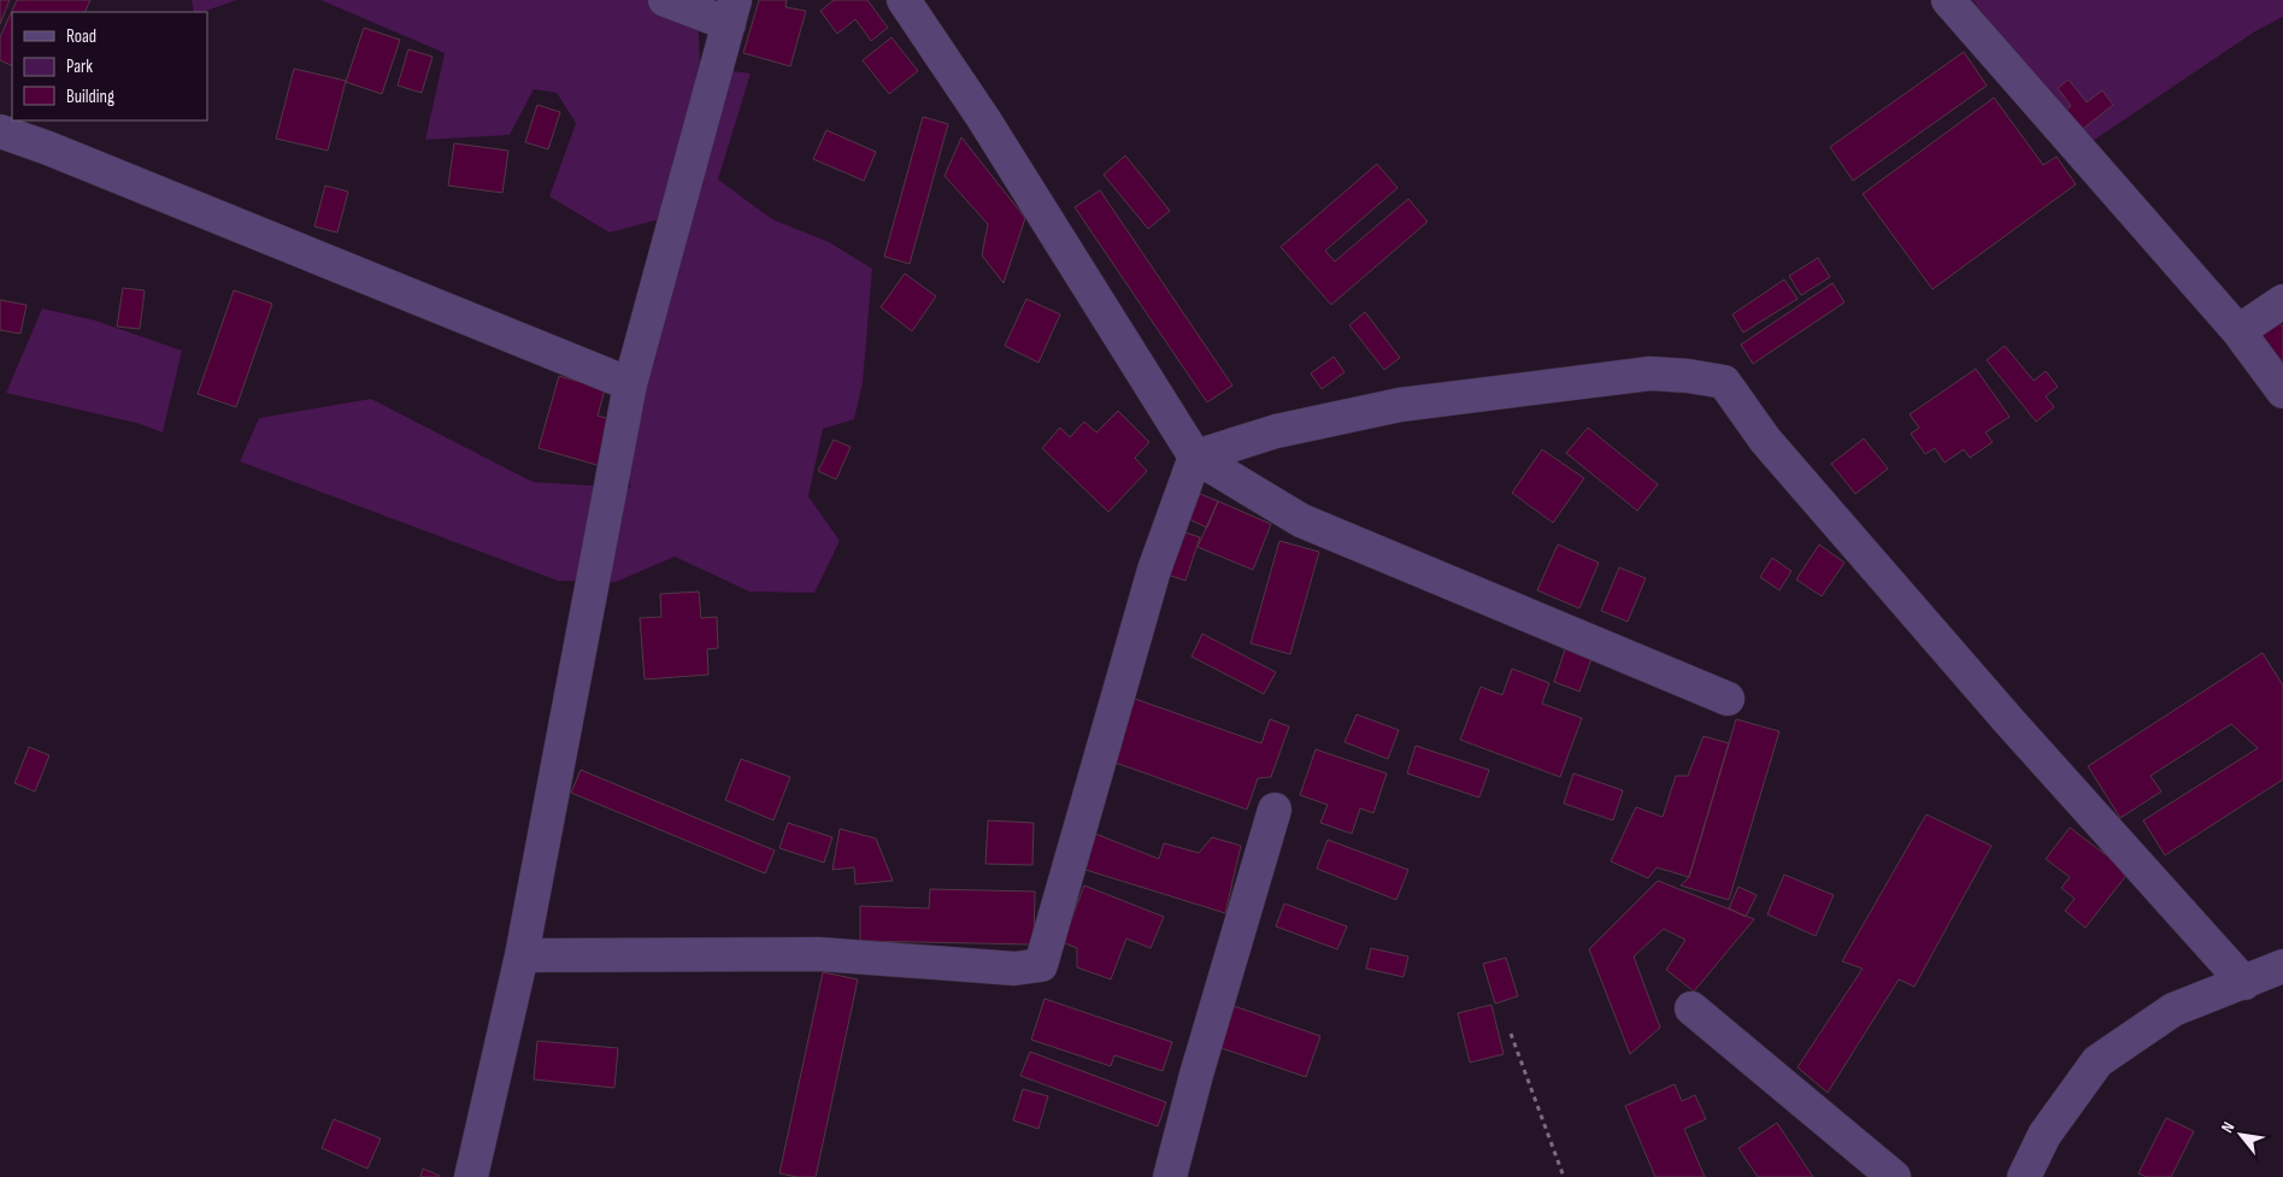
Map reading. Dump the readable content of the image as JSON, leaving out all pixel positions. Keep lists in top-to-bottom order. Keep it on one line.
{"legend":["Road","Park","Building"],"north":"top left"}
